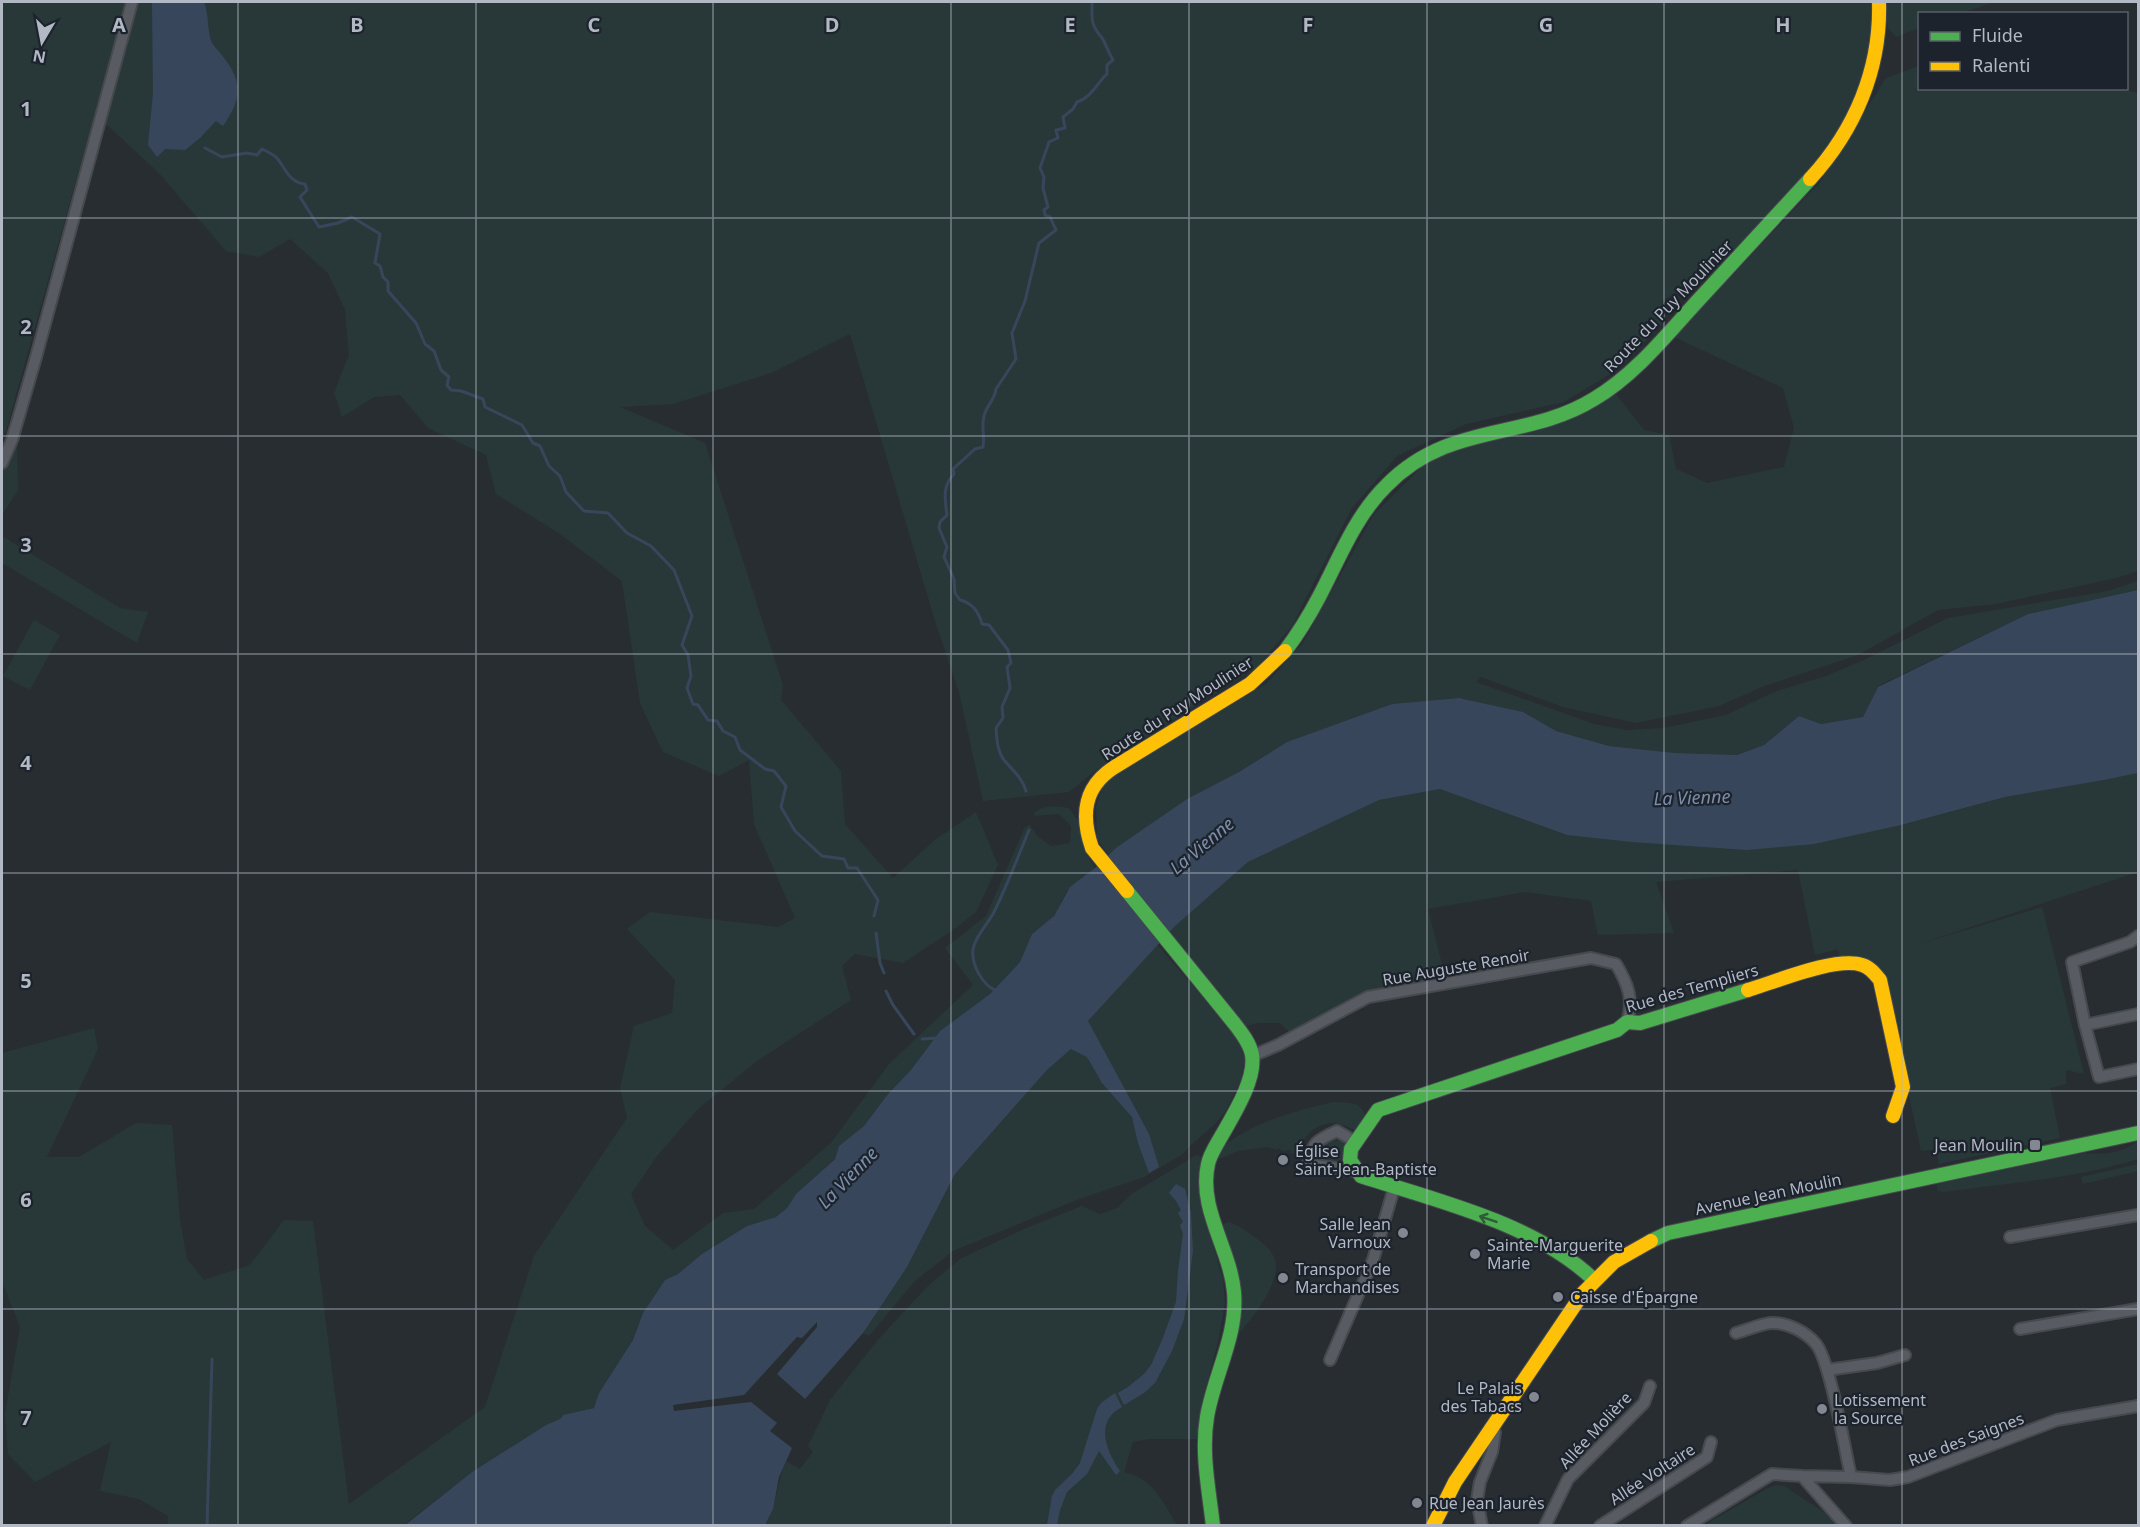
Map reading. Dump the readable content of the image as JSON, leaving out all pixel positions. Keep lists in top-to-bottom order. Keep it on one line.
{"streets":{"main road":["Route du Puy Moulinier","Rue des Templiers","Avenue Jean Moulin"],"street":["Rue Auguste Renoir","Allée Molière","Rue des Saignes","Allée Voltaire"]},"crossings":[["Route du Puy Moulinier","Rue Auguste Renoir"],["Rue Auguste Renoir","Rue des Templiers"]],"water":["La Vienne"],"places":{"transit":["Jean Moulin"],"other":["Église Saint-Jean-Baptiste","Salle Jean Varnoux","Sainte-Marguerite Marie","Transport de Marchandises","Caisse d'Épargne","Le Palais des Tabacs","Lotissement la Source","Rue Jean Jaurès"]},"legend":["Fluide","Ralenti"],"north":"bottom","grid":{"columns":["A","B","C","D","E","F","G","H"],"rows":["1","2","3","4","5","6","7"]}}
